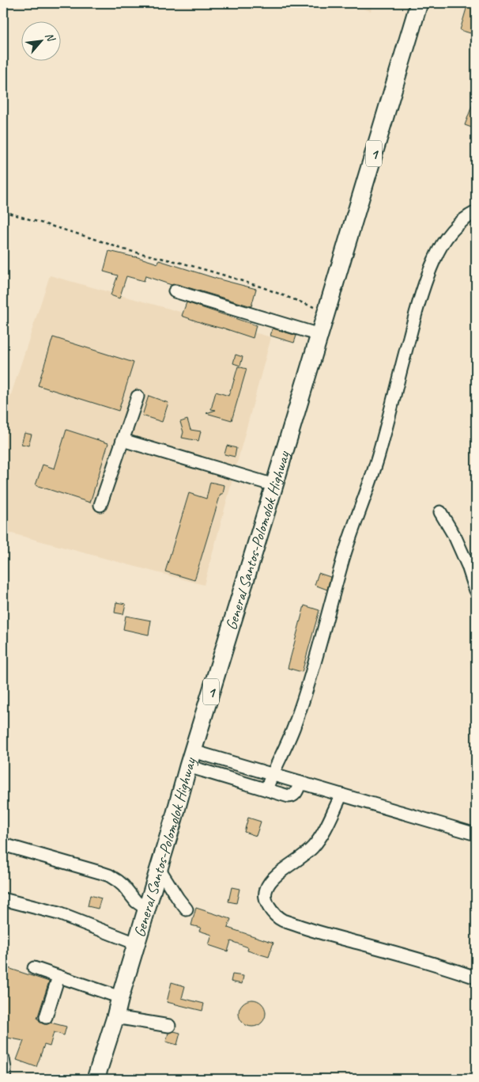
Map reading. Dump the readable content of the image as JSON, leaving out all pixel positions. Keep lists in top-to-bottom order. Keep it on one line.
{"streets":{"highway":["1","General Santos-Polomolok Highway"]},"north":"top right"}
